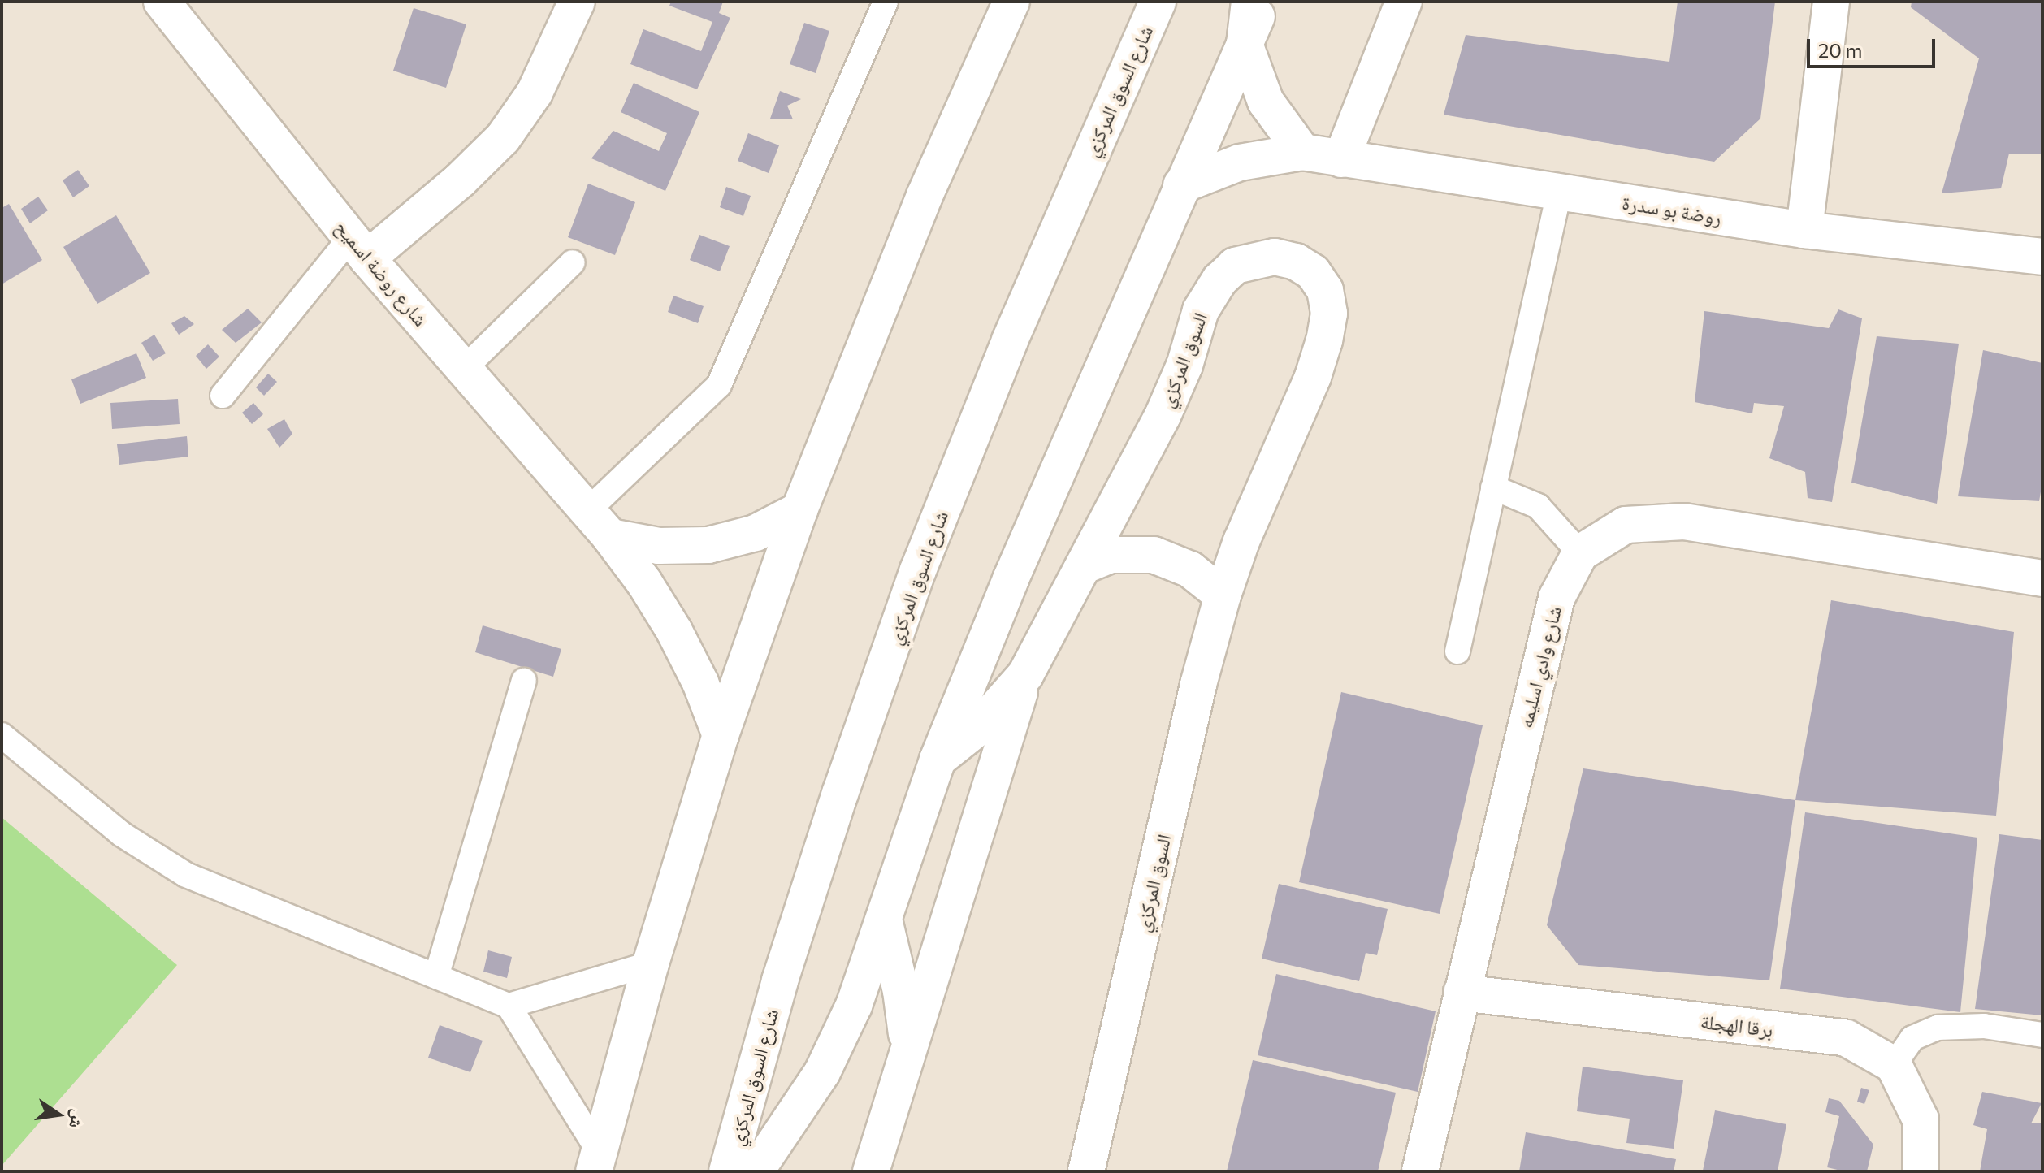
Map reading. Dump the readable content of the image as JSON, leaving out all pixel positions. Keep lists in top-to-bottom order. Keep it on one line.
{"streets":{"street":["شارع السوق المركزي","روضة بو سدرة","شارع روضة اسميح","السوق المركزي","شارع وادي اسليمه","برقا الهجلة"]},"crossings":[["شارع السوق المركزي","روضة بو سدرة"],["شارع السوق المركزي","السوق المركزي"],["شارع وادي اسليمه","برقا الهجلة"]],"scale_bar":"20 m","north":"right"}
